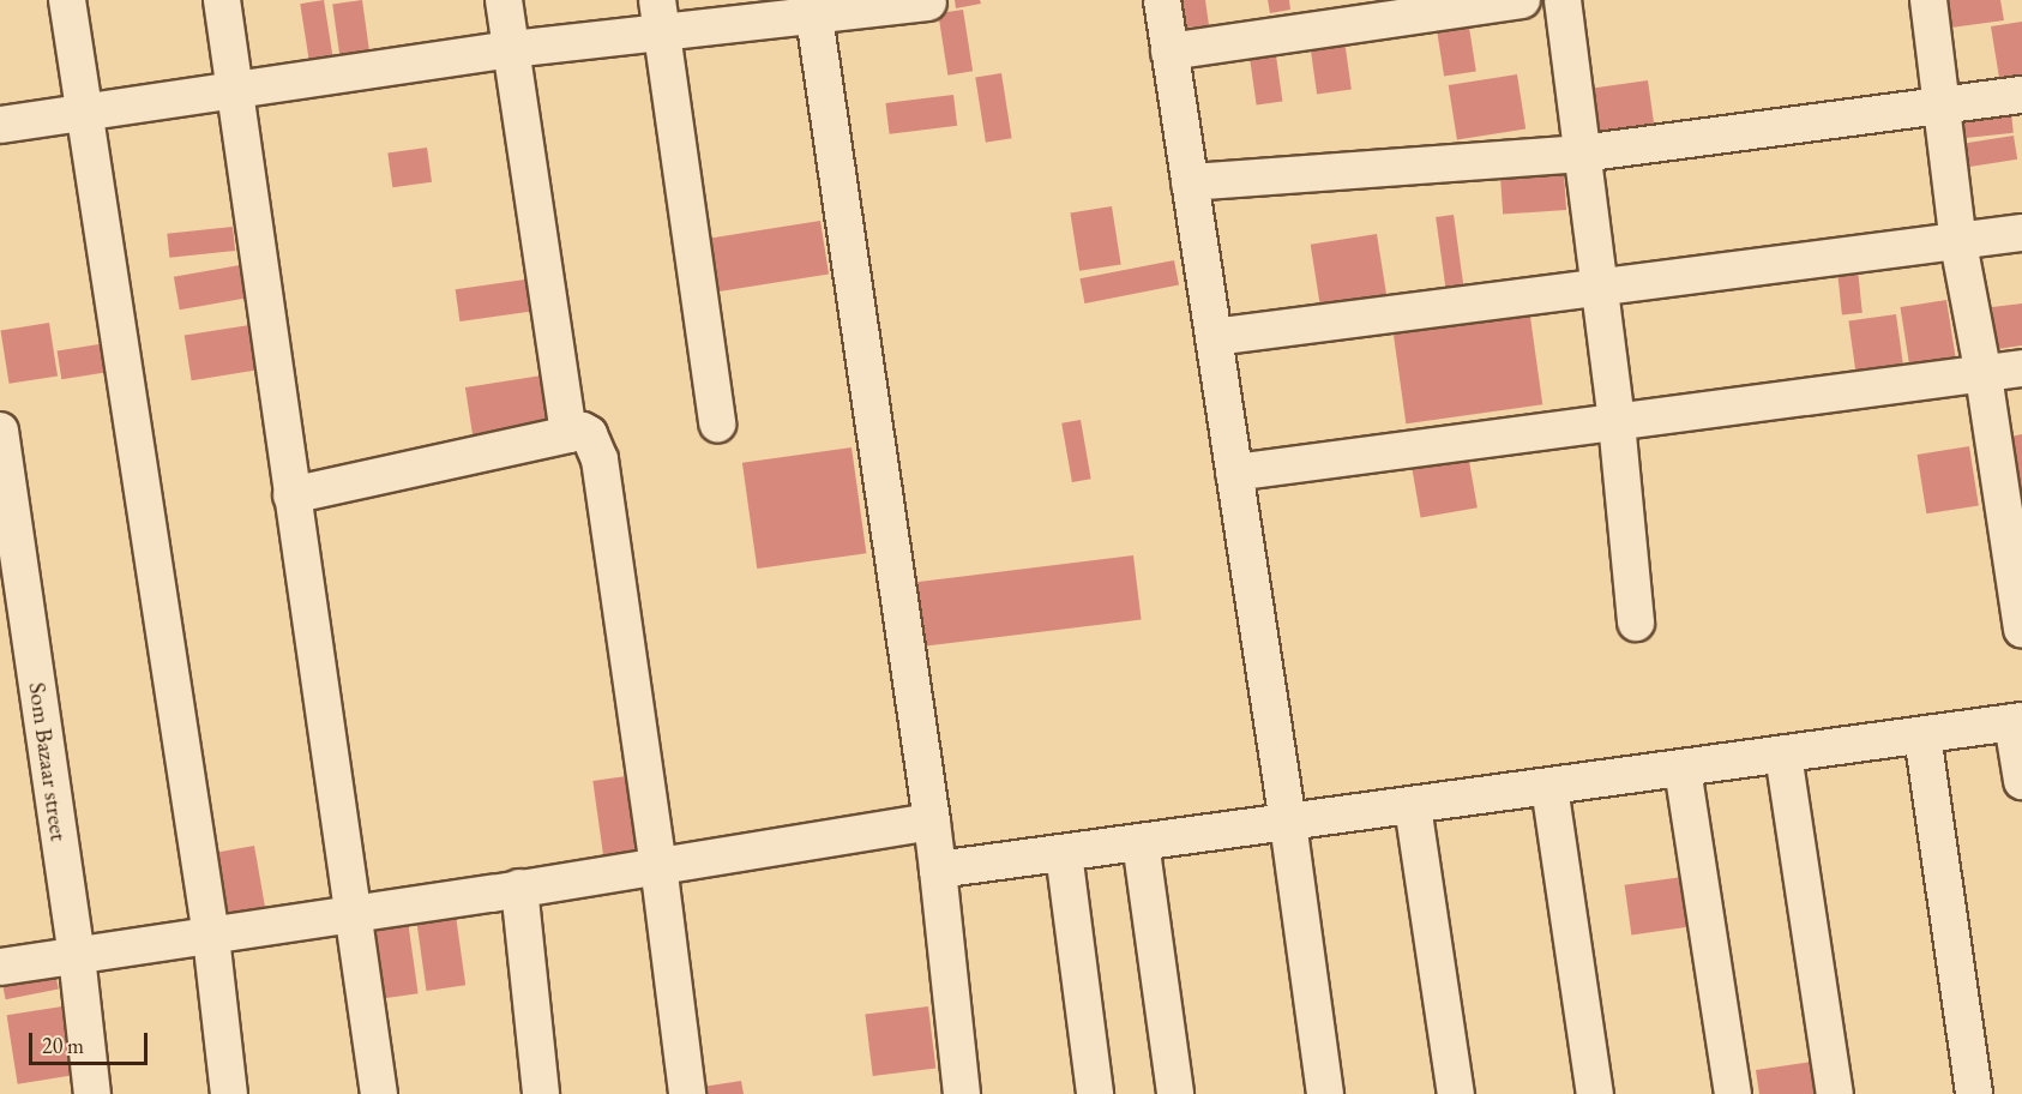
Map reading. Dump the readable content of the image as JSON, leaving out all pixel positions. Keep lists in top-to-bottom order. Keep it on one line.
{"streets":{"street":["Som Bazaar street"]},"scale_bar":"20 m"}
